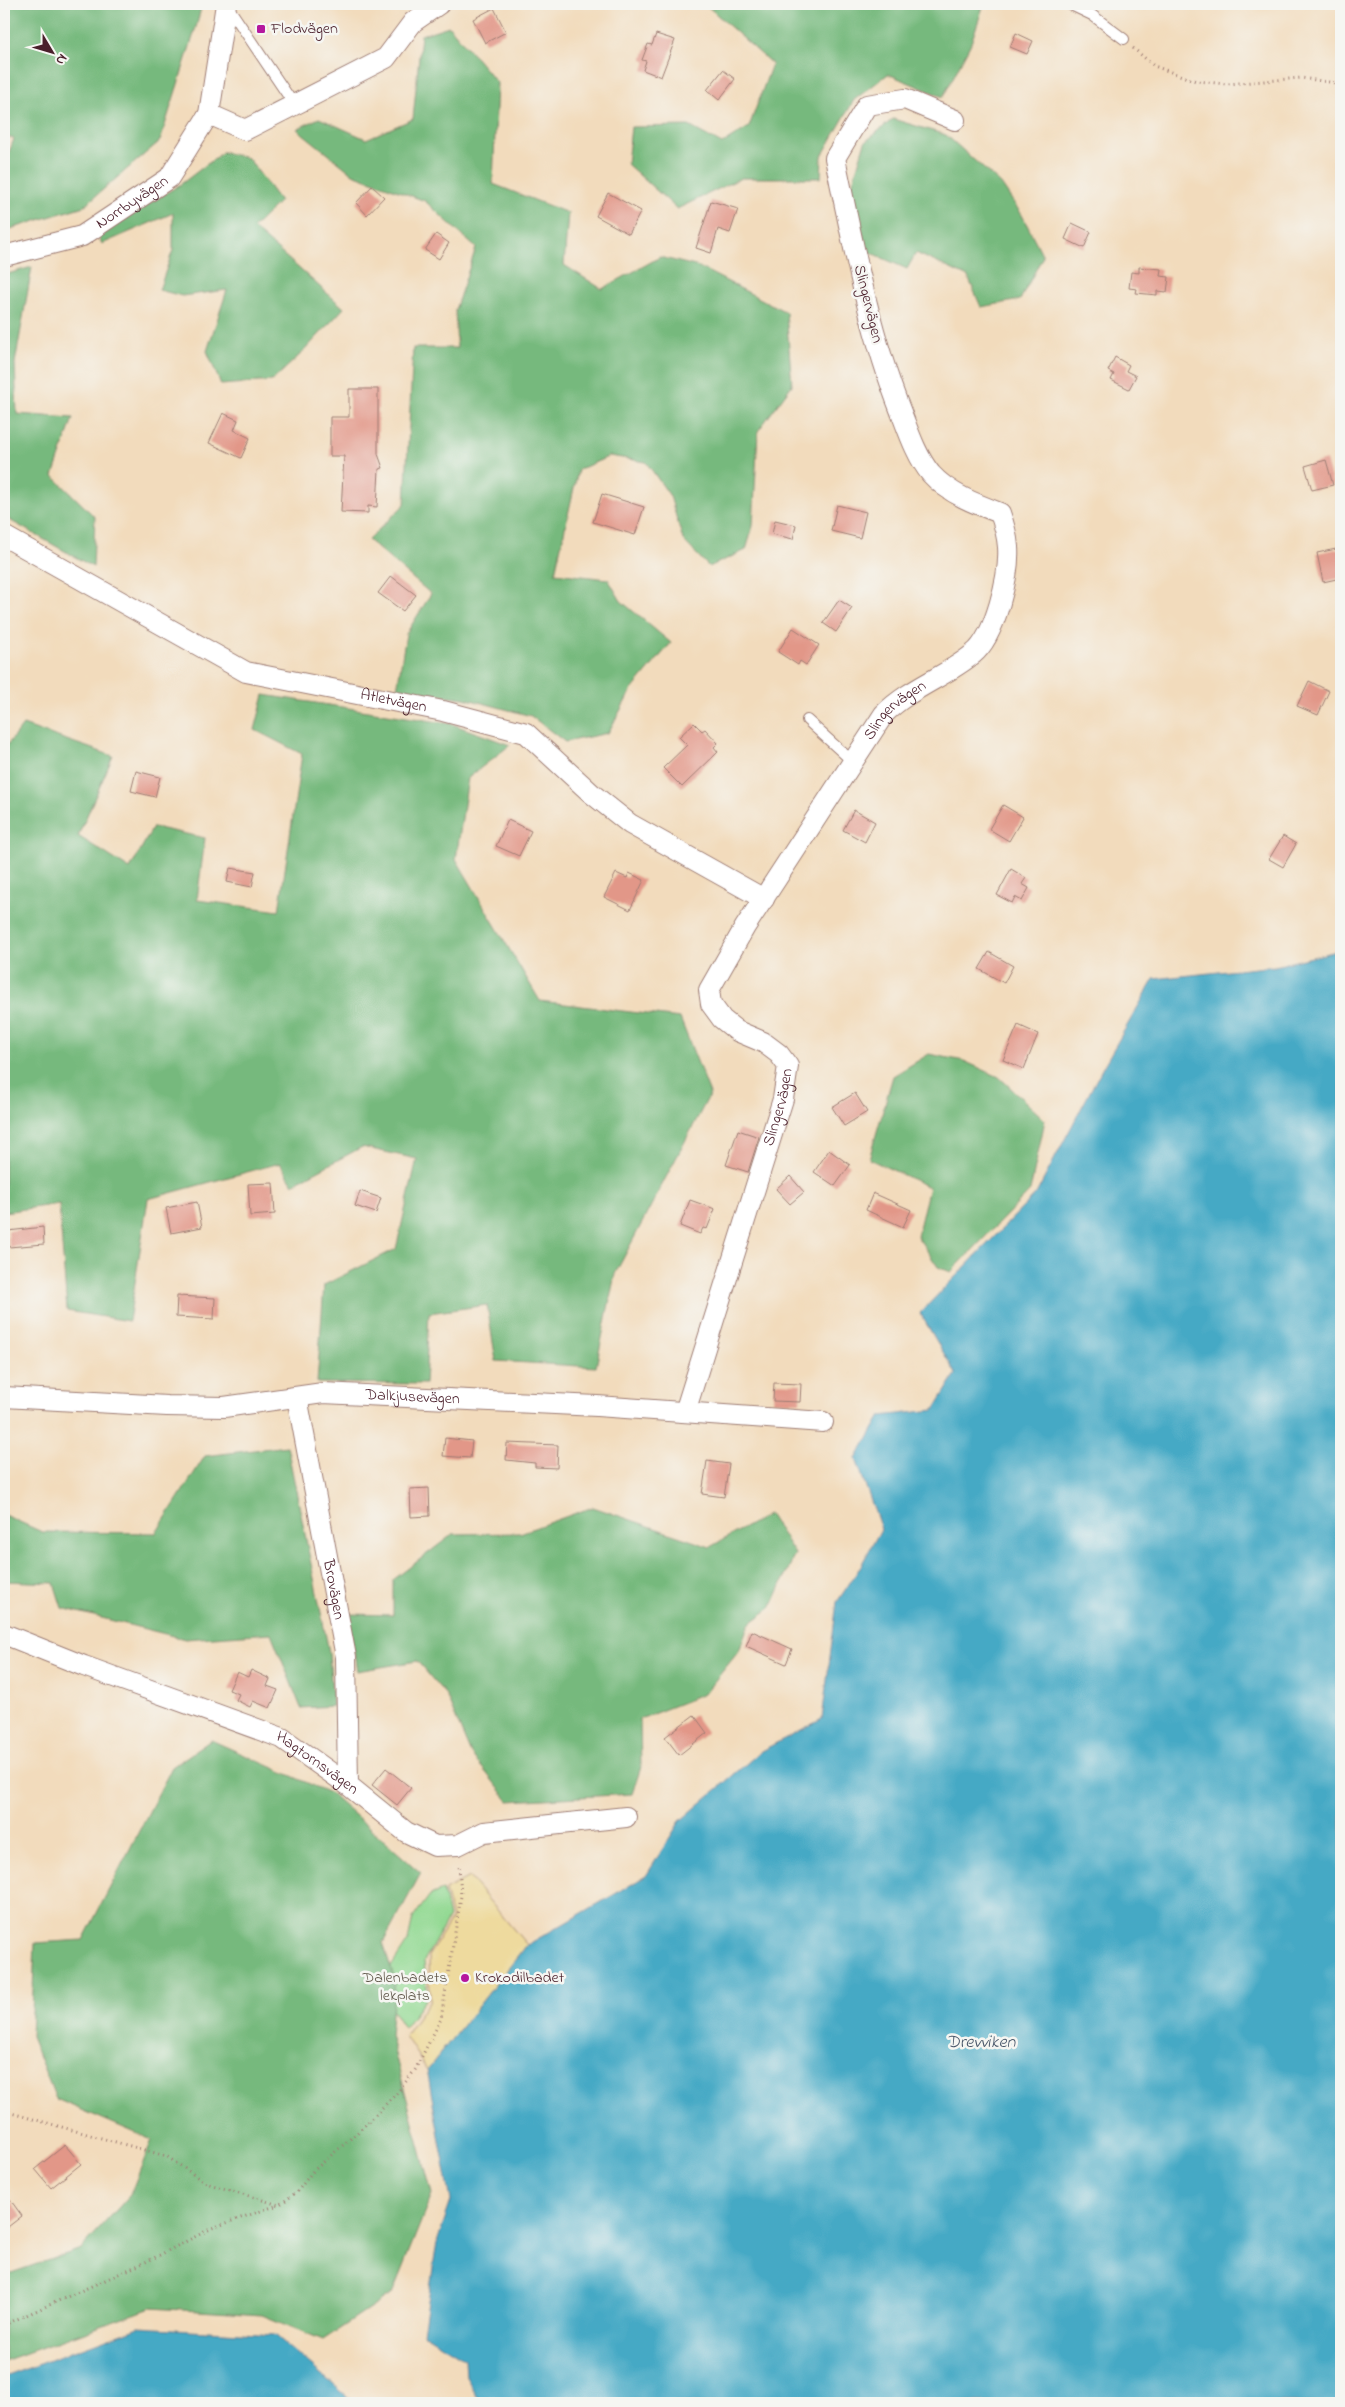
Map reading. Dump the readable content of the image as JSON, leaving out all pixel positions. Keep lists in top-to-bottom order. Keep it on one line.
{"streets":{"street":["Norrbyvägen","Slingervägen","Atletvägen","Dalkjusevägen","Brovägen","Hagtornsvägen"]},"crossings":[["Slingervägen","Atletvägen"],["Slingervägen","Dalkjusevägen"],["Dalkjusevägen","Brovägen"],["Brovägen","Hagtornsvägen"]],"water":["Drevviken"],"parks":["Dalenbadets lekplats"],"places":{"transit":["Flodvägen"],"other":["Krokodilbadet"]},"north":"bottom right"}
